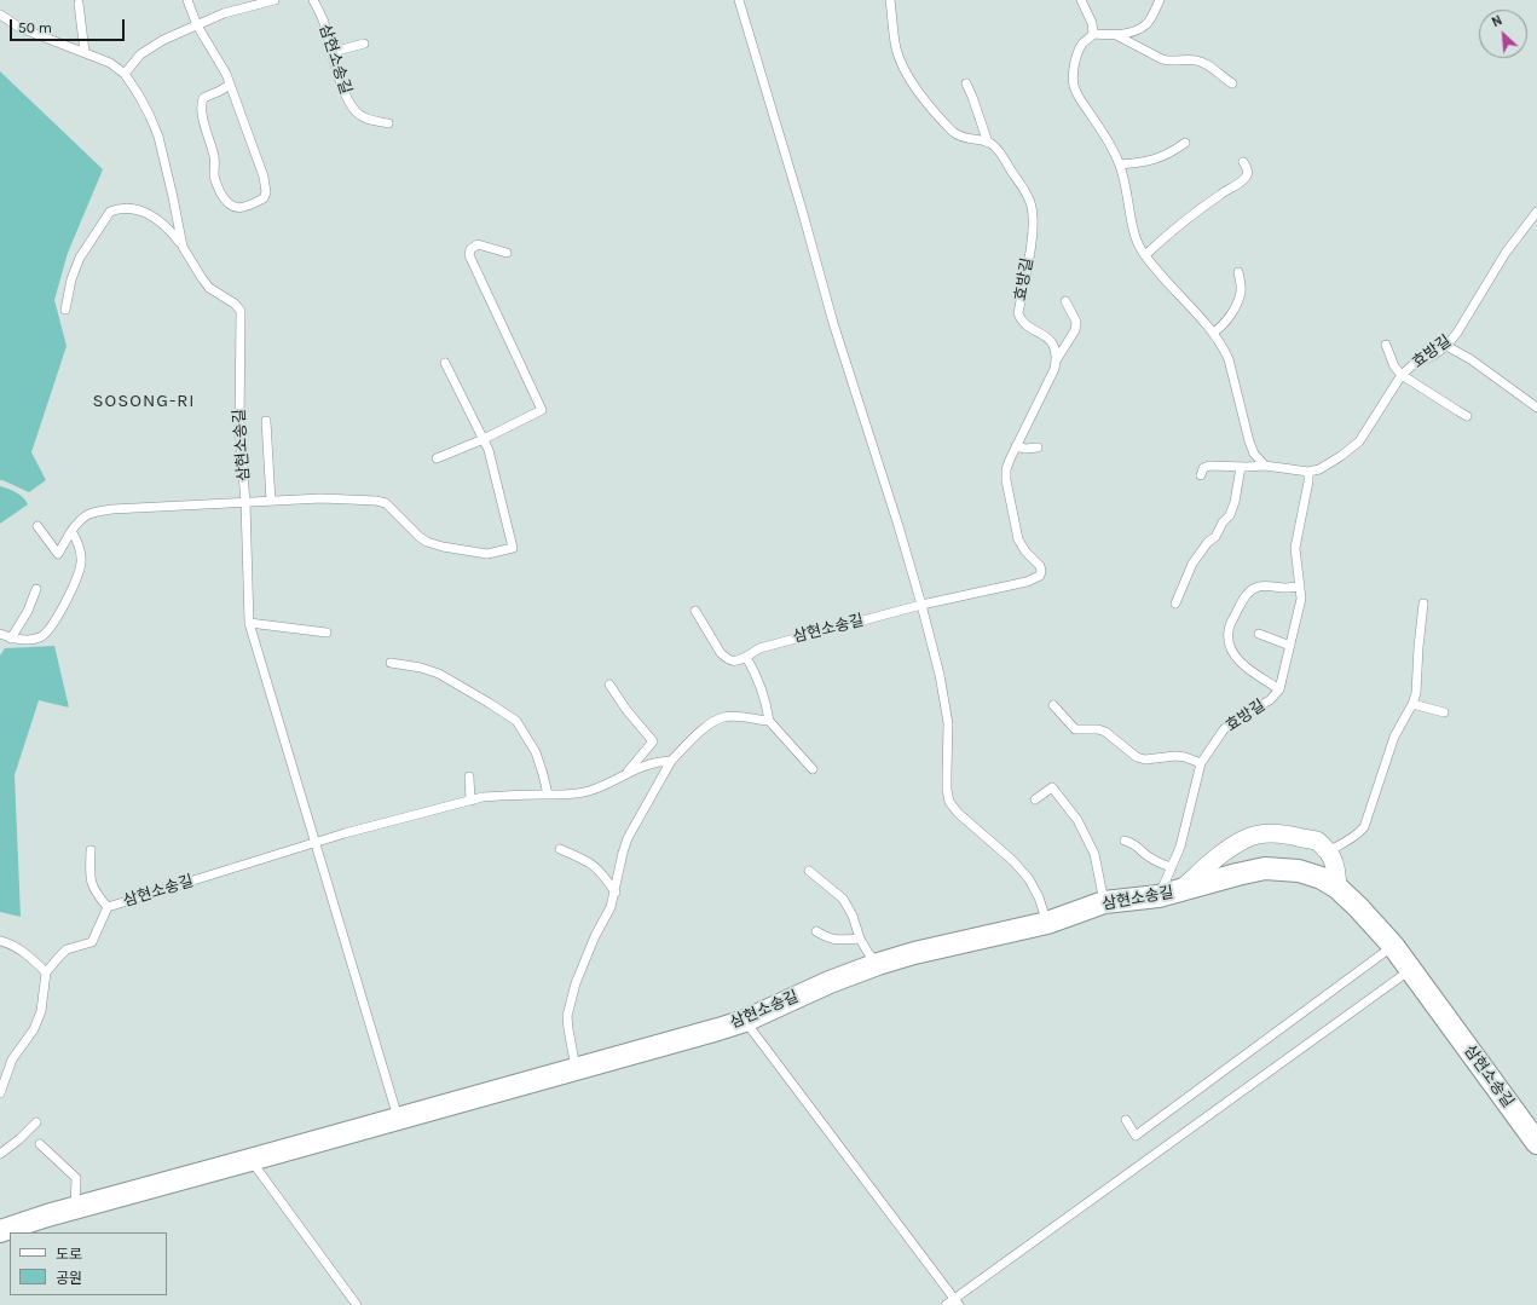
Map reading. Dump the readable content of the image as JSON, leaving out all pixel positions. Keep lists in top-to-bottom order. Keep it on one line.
{"streets":{"street":["삼현소송길"],"lane":["효방길"]},"crossings":[["삼현소송길","효방길"]],"districts":["SOSONG-RI"],"legend":["도로","공원"],"scale_bar":"50 m","north":"top left"}
